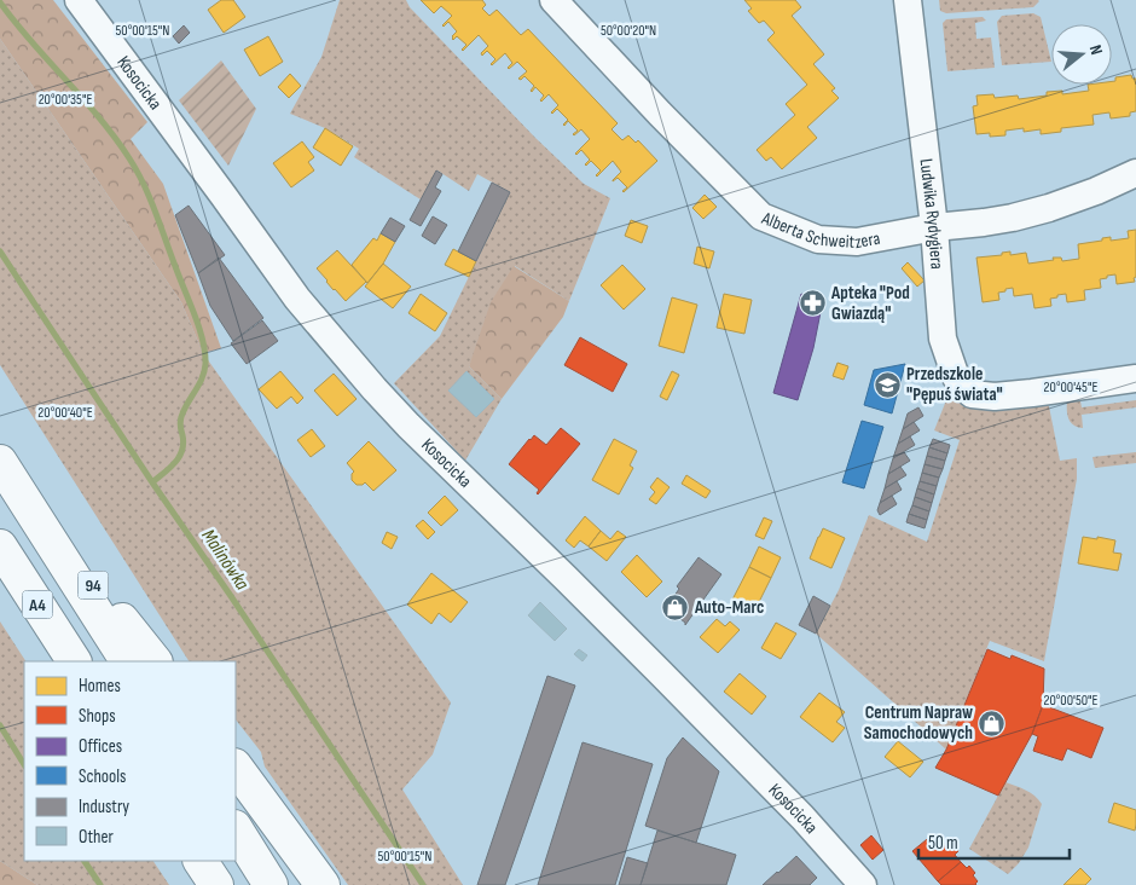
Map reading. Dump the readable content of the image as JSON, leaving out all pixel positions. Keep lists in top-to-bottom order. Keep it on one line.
{"streets":{"highway":["94","A4"],"street":["Kosocicka","Ludwika Rydygiera","Alberta Schweitzera"]},"crossings":[["Ludwika Rydygiera","Alberta Schweitzera"],["94","A4"]],"water":["Malinówka"],"places":{"pharmacy":["Apteka \"Pod Gwiazdą\""],"school or university":["Przedszkole \"Pępuś świata\""],"shop":["Auto-Marc","Centrum Napraw Samochodowych"]},"legend":["Homes","Shops","Offices","Schools","Industry","Other"],"scale_bar":"50 m","north":"right","coordinates":["50°00'15\"N","50°00'20\"N","20°00'35\"E","20°00'45\"E","20°00'40\"E","20°00'50\"E"]}
